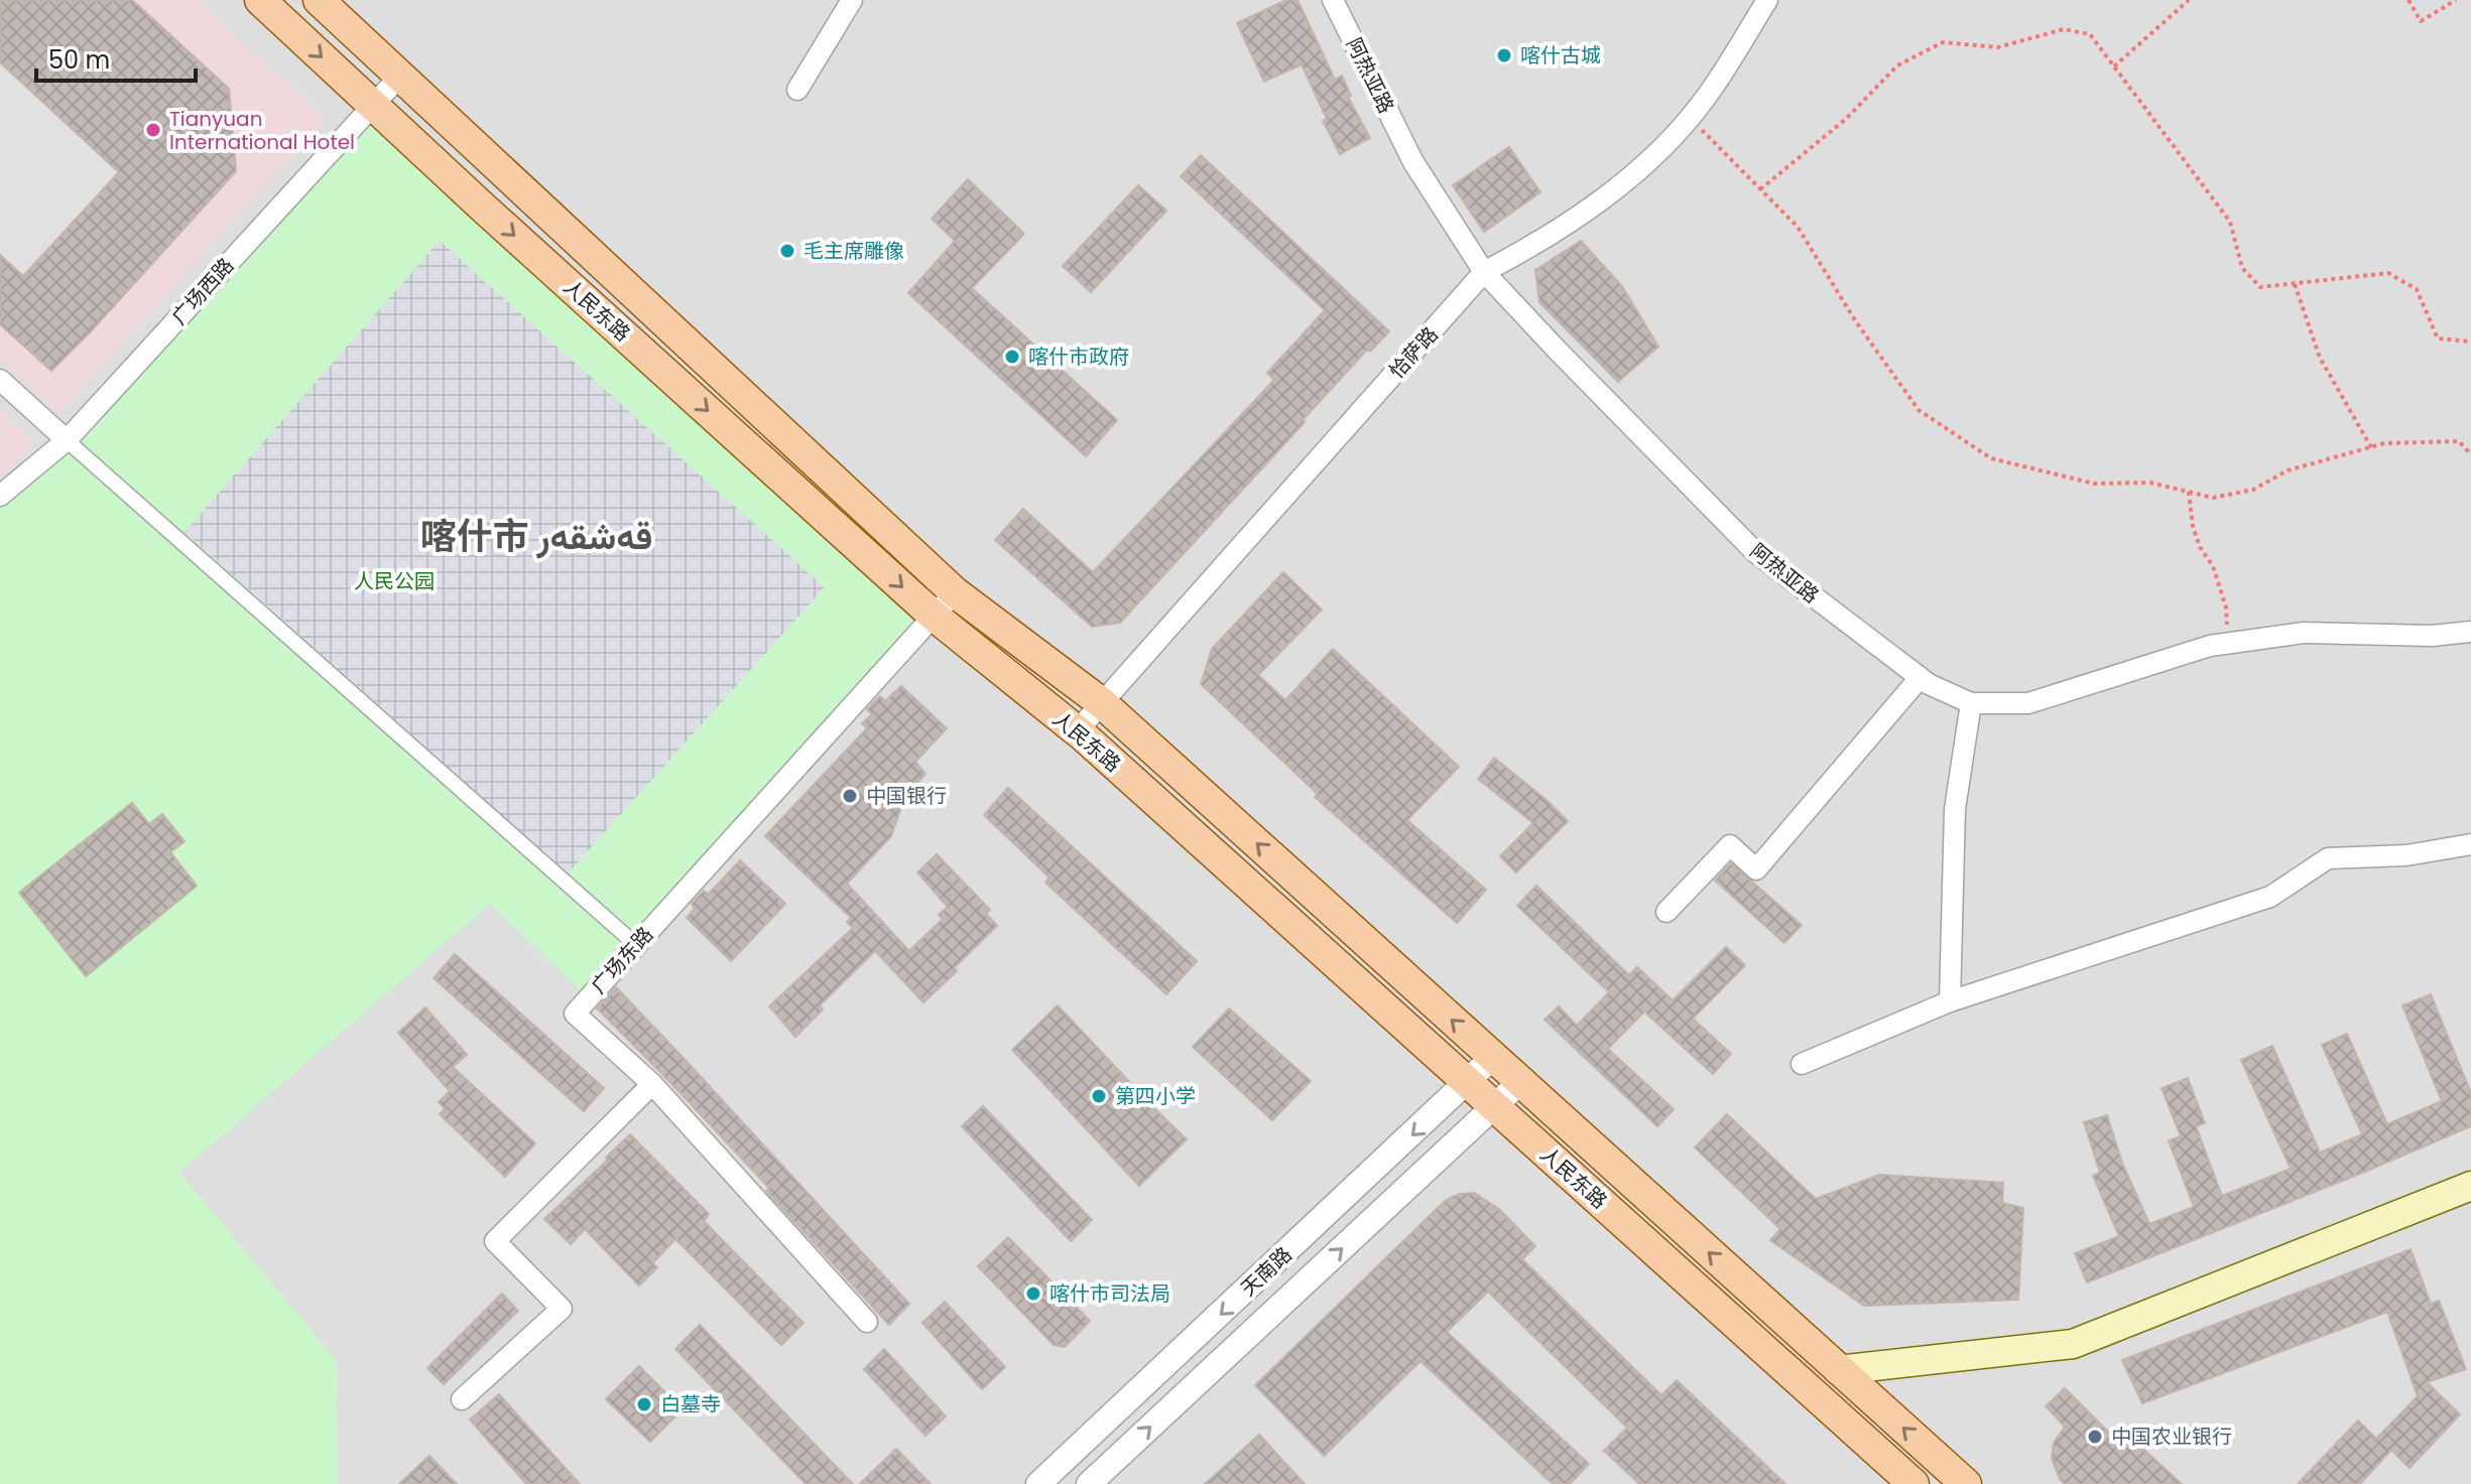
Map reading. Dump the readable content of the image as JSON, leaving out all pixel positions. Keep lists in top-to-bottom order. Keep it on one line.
{"streets":{"main road":["人民东路"],"street":["阿热亚路","广场西路","恰萨路","广场东路","天南路"]},"crossings":[["阿热亚路","恰萨路"],["广场西路","人民东路"],["人民东路","恰萨路"],["人民东路","广场东路"],["人民东路","天南路"]],"districts":["喀什市 قەشقەر"],"parks":["人民公园"],"places":["喀什古城","Tianyuan International Hotel","毛主席雕像","喀什市政府","中国银行","第四小学","喀什市司法局","白墓寺","中国农业银行"],"scale_bar":"50 m"}
